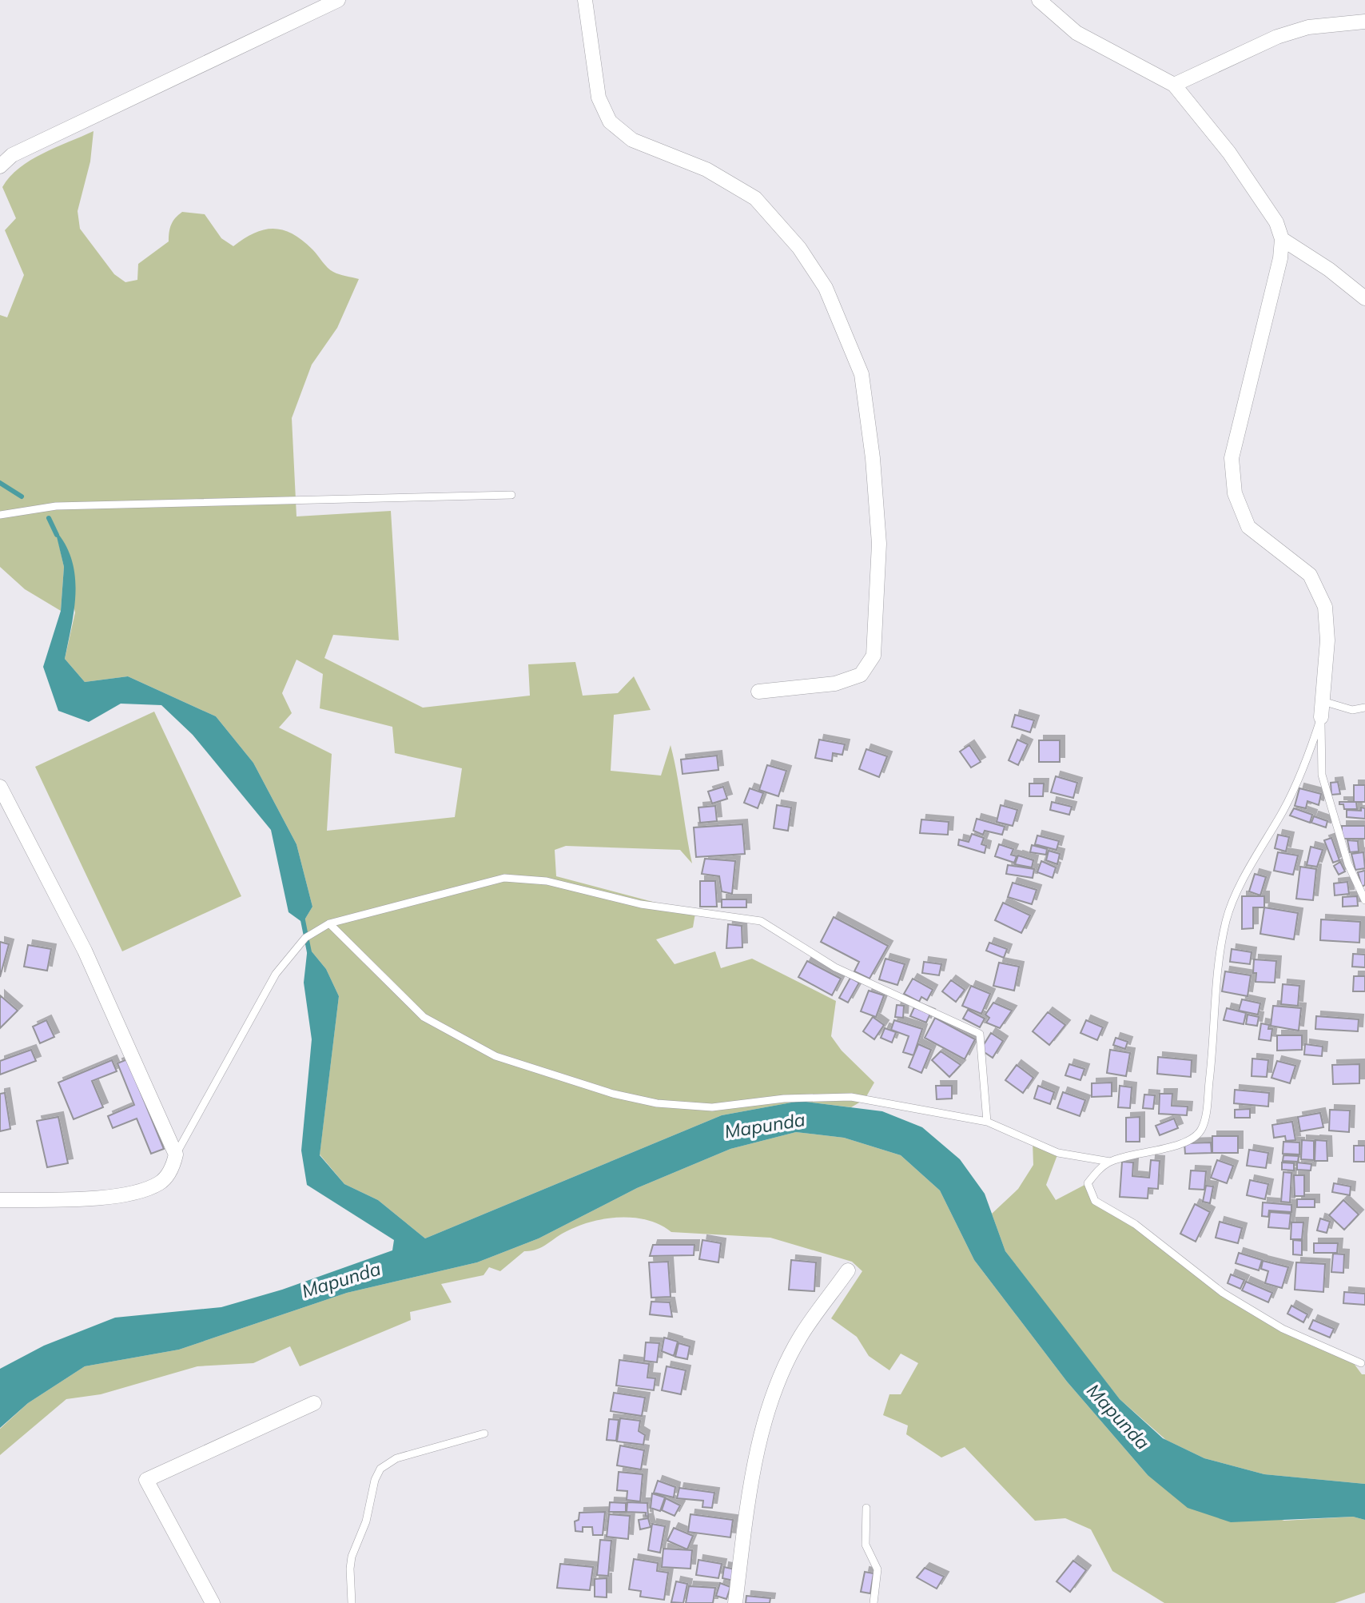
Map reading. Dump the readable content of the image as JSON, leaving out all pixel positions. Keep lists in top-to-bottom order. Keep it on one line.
{"water":["Mapunda"]}
